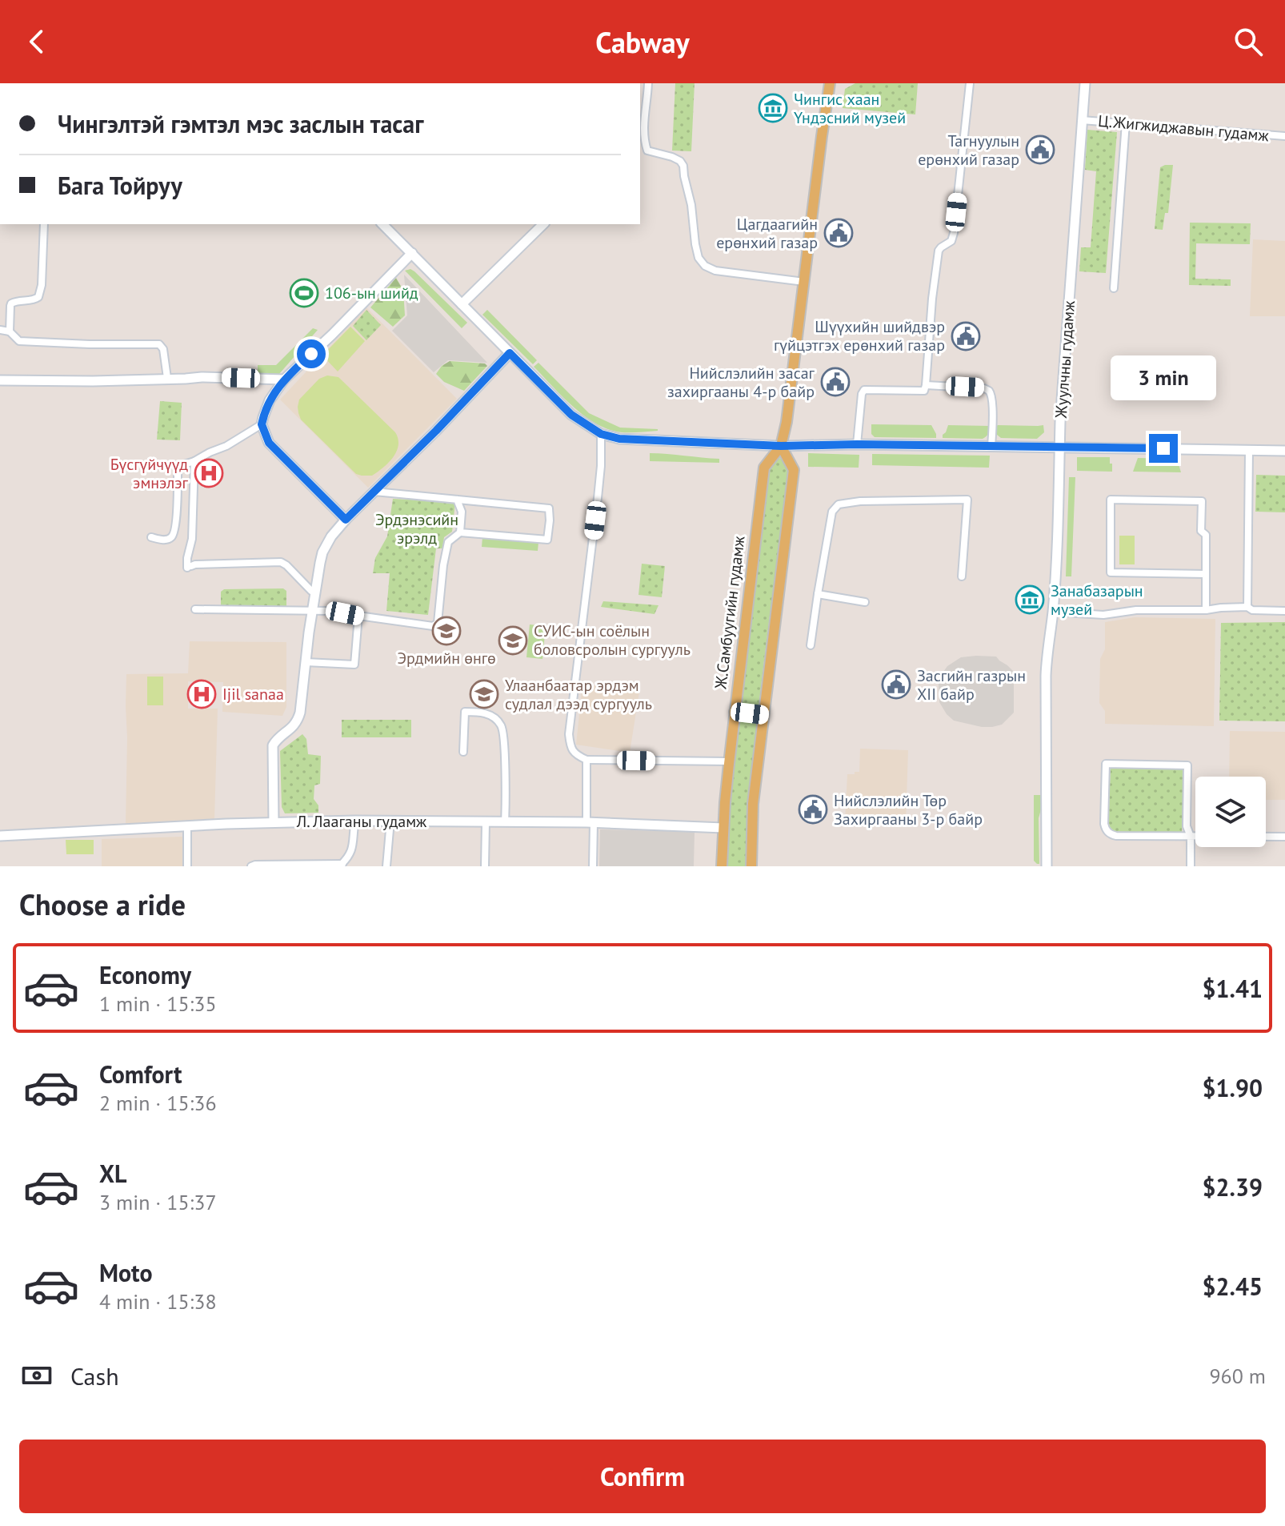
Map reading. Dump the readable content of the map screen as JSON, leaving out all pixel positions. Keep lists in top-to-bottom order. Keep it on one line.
{"streets":{"main road":["Жуулчны гудамж","Ж.Самбуугийн гудамж","Л. Лааганы гудамж"],"street":["Ц.Жигжиджавын гудамж"]},"crossings":[["Ц.Жигжиджавын гудамж","Жуулчны гудамж"],["Ж.Самбуугийн гудамж","Л. Лааганы гудамж"]],"parks":["Эрдэнэсийн эрэлд"],"places":{"museum":["Чингис хаан Үндэсний музей","Занабазарын музей"],"public building":["Тагнуулын ерөнхий газар","Цагдаагийн ерөнхий газар","Шүүхийн шийдвэр гүйцэтгэх ерөнхий газар","Нийслэлийн засаг захиргааны 4-р байр","Засгийн газрын XII байр","Нийслэлийн Төр Захиргааны 3-р байр"],"sports":["106-ын шийд"],"hospital":["Бүсгүйчүүд эмнэлэг","Ijil sanaa"],"school or university":["Эрдмийн өнгө","СУИС-ын соёлын боловсролын сургууль","Улаанбаатар эрдэм судлал дээд сургууль"]},"page":{"header":"Cabway","banner":["Чингэлтэй гэмтэл мэс заслын тасаг","Бага Тойруу"],"bubble":"3 min","heading":"Choose a ride","list":[{"name":"Economy","note":"1 min · 15:35","value":"$1.41"},{"name":"Comfort","note":"2 min · 15:36","value":"$1.90"},{"name":"XL","note":"3 min · 15:37","value":"$2.39"},{"name":"Moto","note":"4 min · 15:38","value":"$2.45"}],"pay":["Cash","960 m"],"buttons":"Confirm"}}
